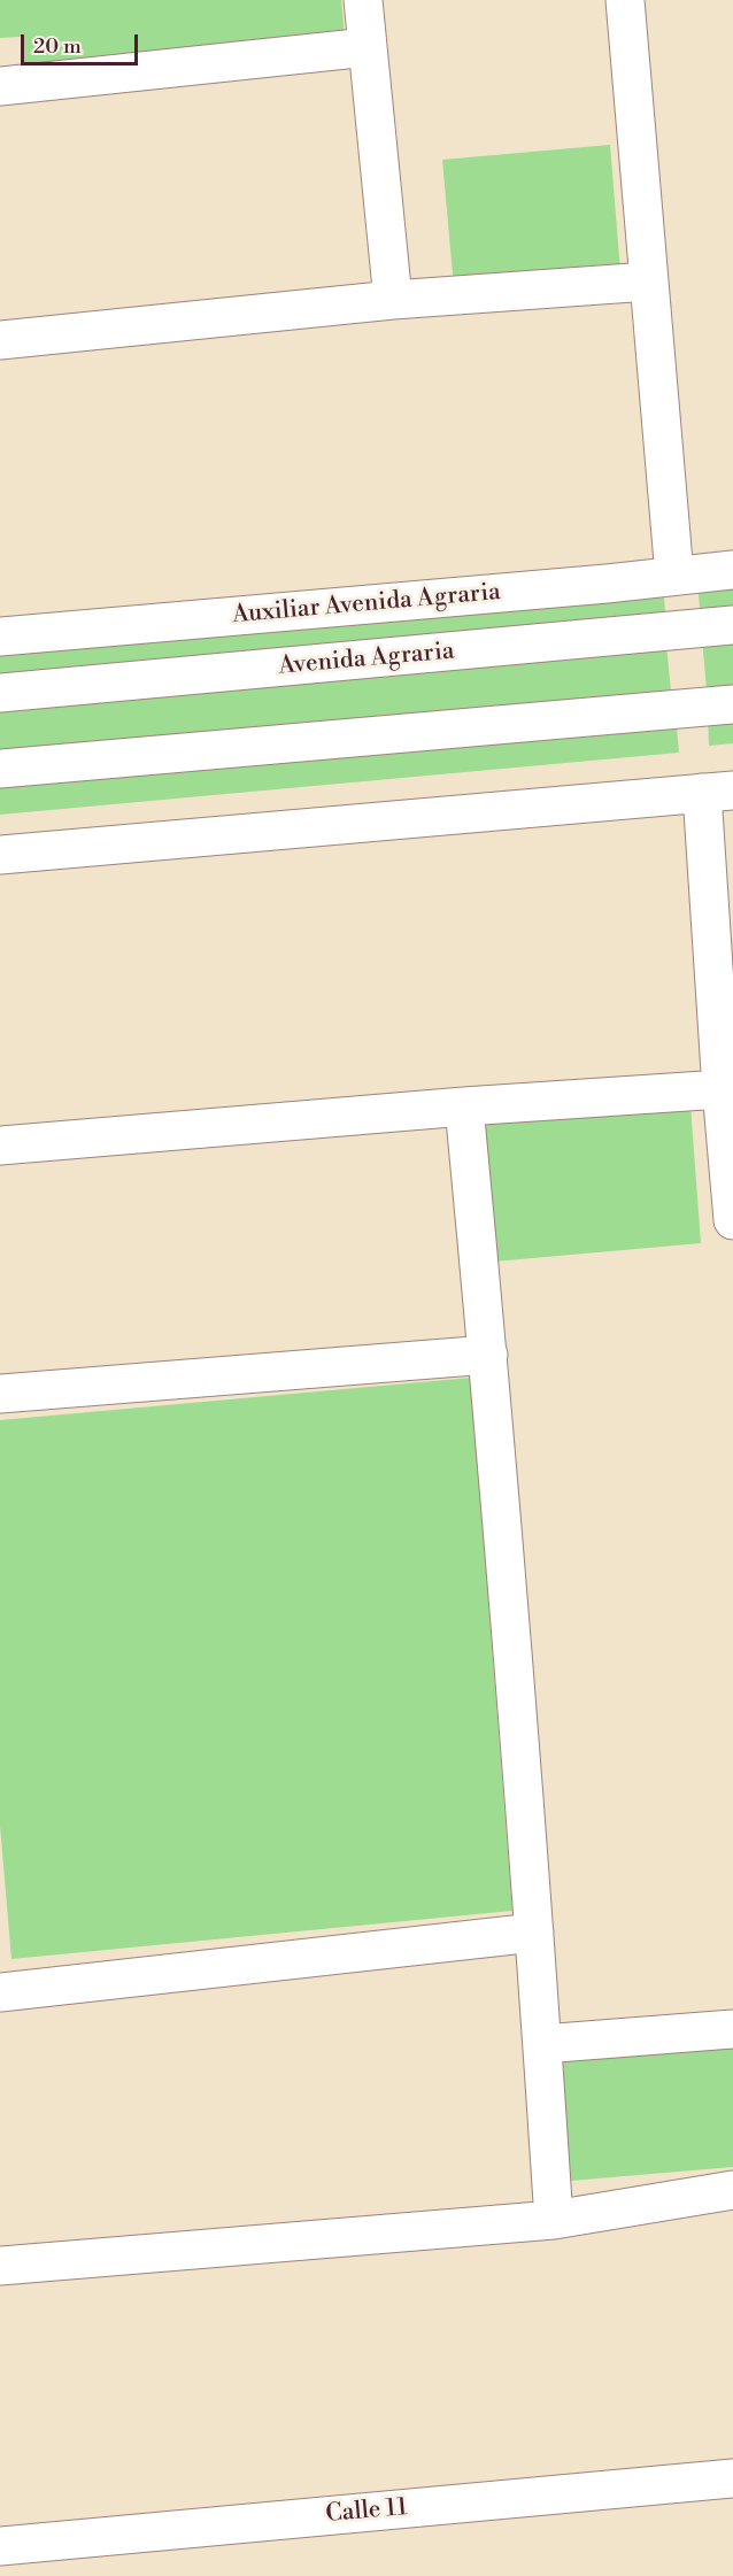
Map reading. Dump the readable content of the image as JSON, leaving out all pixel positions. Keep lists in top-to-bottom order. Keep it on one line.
{"streets":{"street":["Auxiliar Avenida Agraria","Avenida Agraria","Calle 11"]},"scale_bar":"20 m"}
